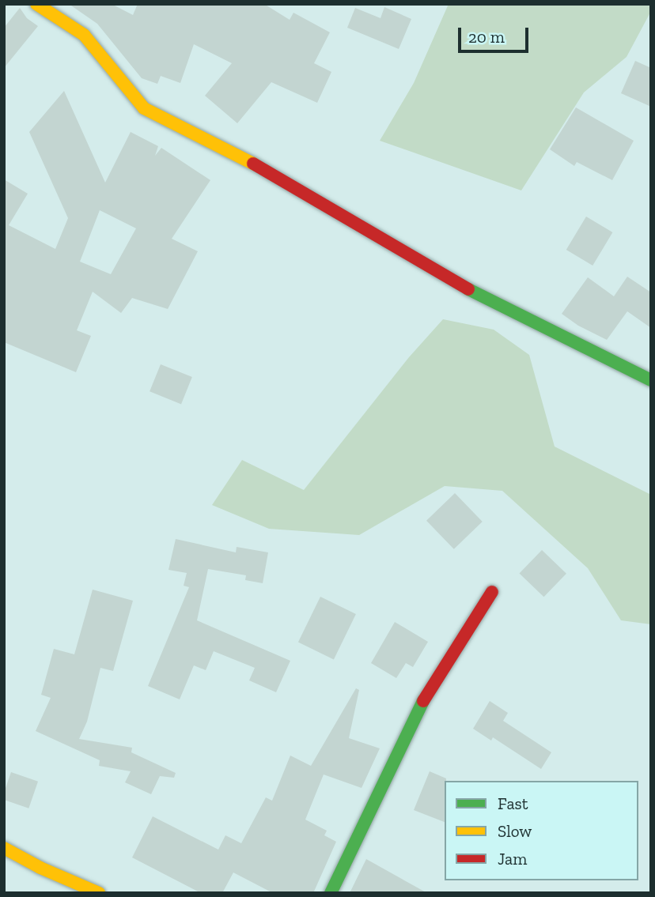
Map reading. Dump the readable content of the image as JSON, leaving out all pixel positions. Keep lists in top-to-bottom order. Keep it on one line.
{"legend":["Fast","Slow","Jam"],"scale_bar":"20 m"}
